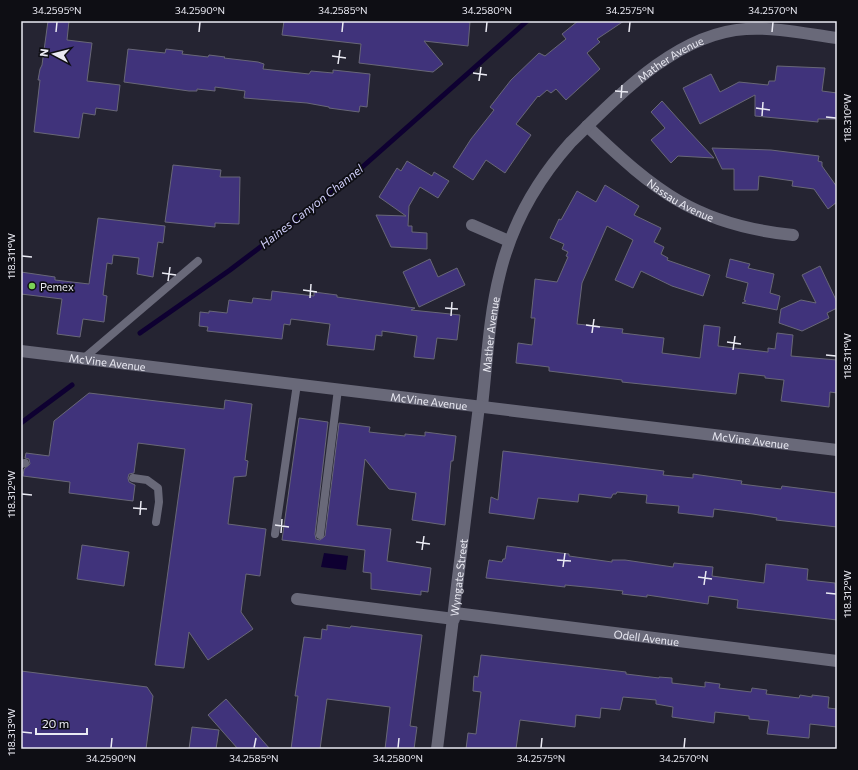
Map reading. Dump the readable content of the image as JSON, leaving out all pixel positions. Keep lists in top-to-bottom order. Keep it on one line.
{"streets":{"street":["Mather Avenue","Nassau Avenue","McVine Avenue","Wyngate Street","Odell Avenue"]},"crossings":[["Mather Avenue","Nassau Avenue"],["Mather Avenue","McVine Avenue"],["Mather Avenue","Wyngate Street"],["McVine Avenue","Wyngate Street"],["Wyngate Street","Odell Avenue"]],"water":["Haines Canyon Channel"],"places":["Pemex"],"scale_bar":"20 m","north":"left","coordinates":["34.2595°N","34.2590°N","34.2585°N","34.2580°N","34.2575°N","34.2570°N","118.310°W","118.311°W","118.312°W","118.313°W"]}
